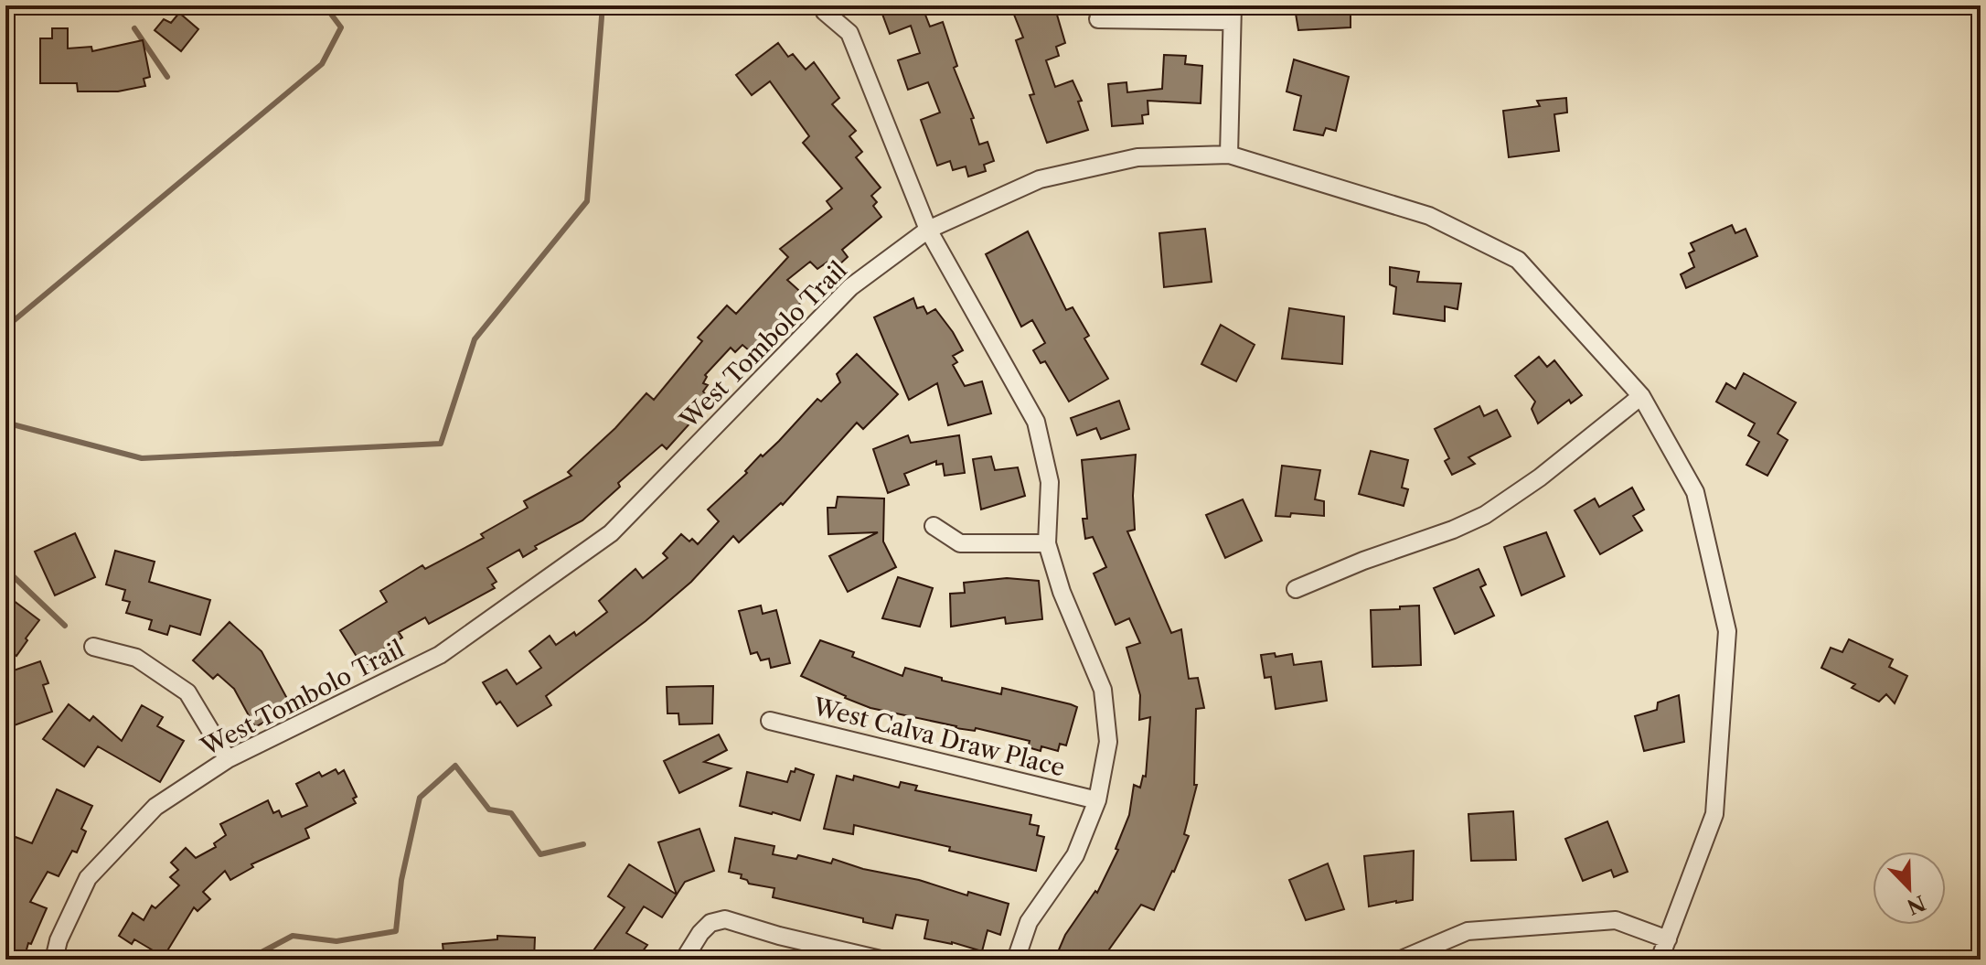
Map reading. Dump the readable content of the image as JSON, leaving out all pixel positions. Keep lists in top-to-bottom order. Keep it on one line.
{"streets":{"street":["West Tombolo Trail","West Calva Draw Place"]},"north":"bottom right"}
